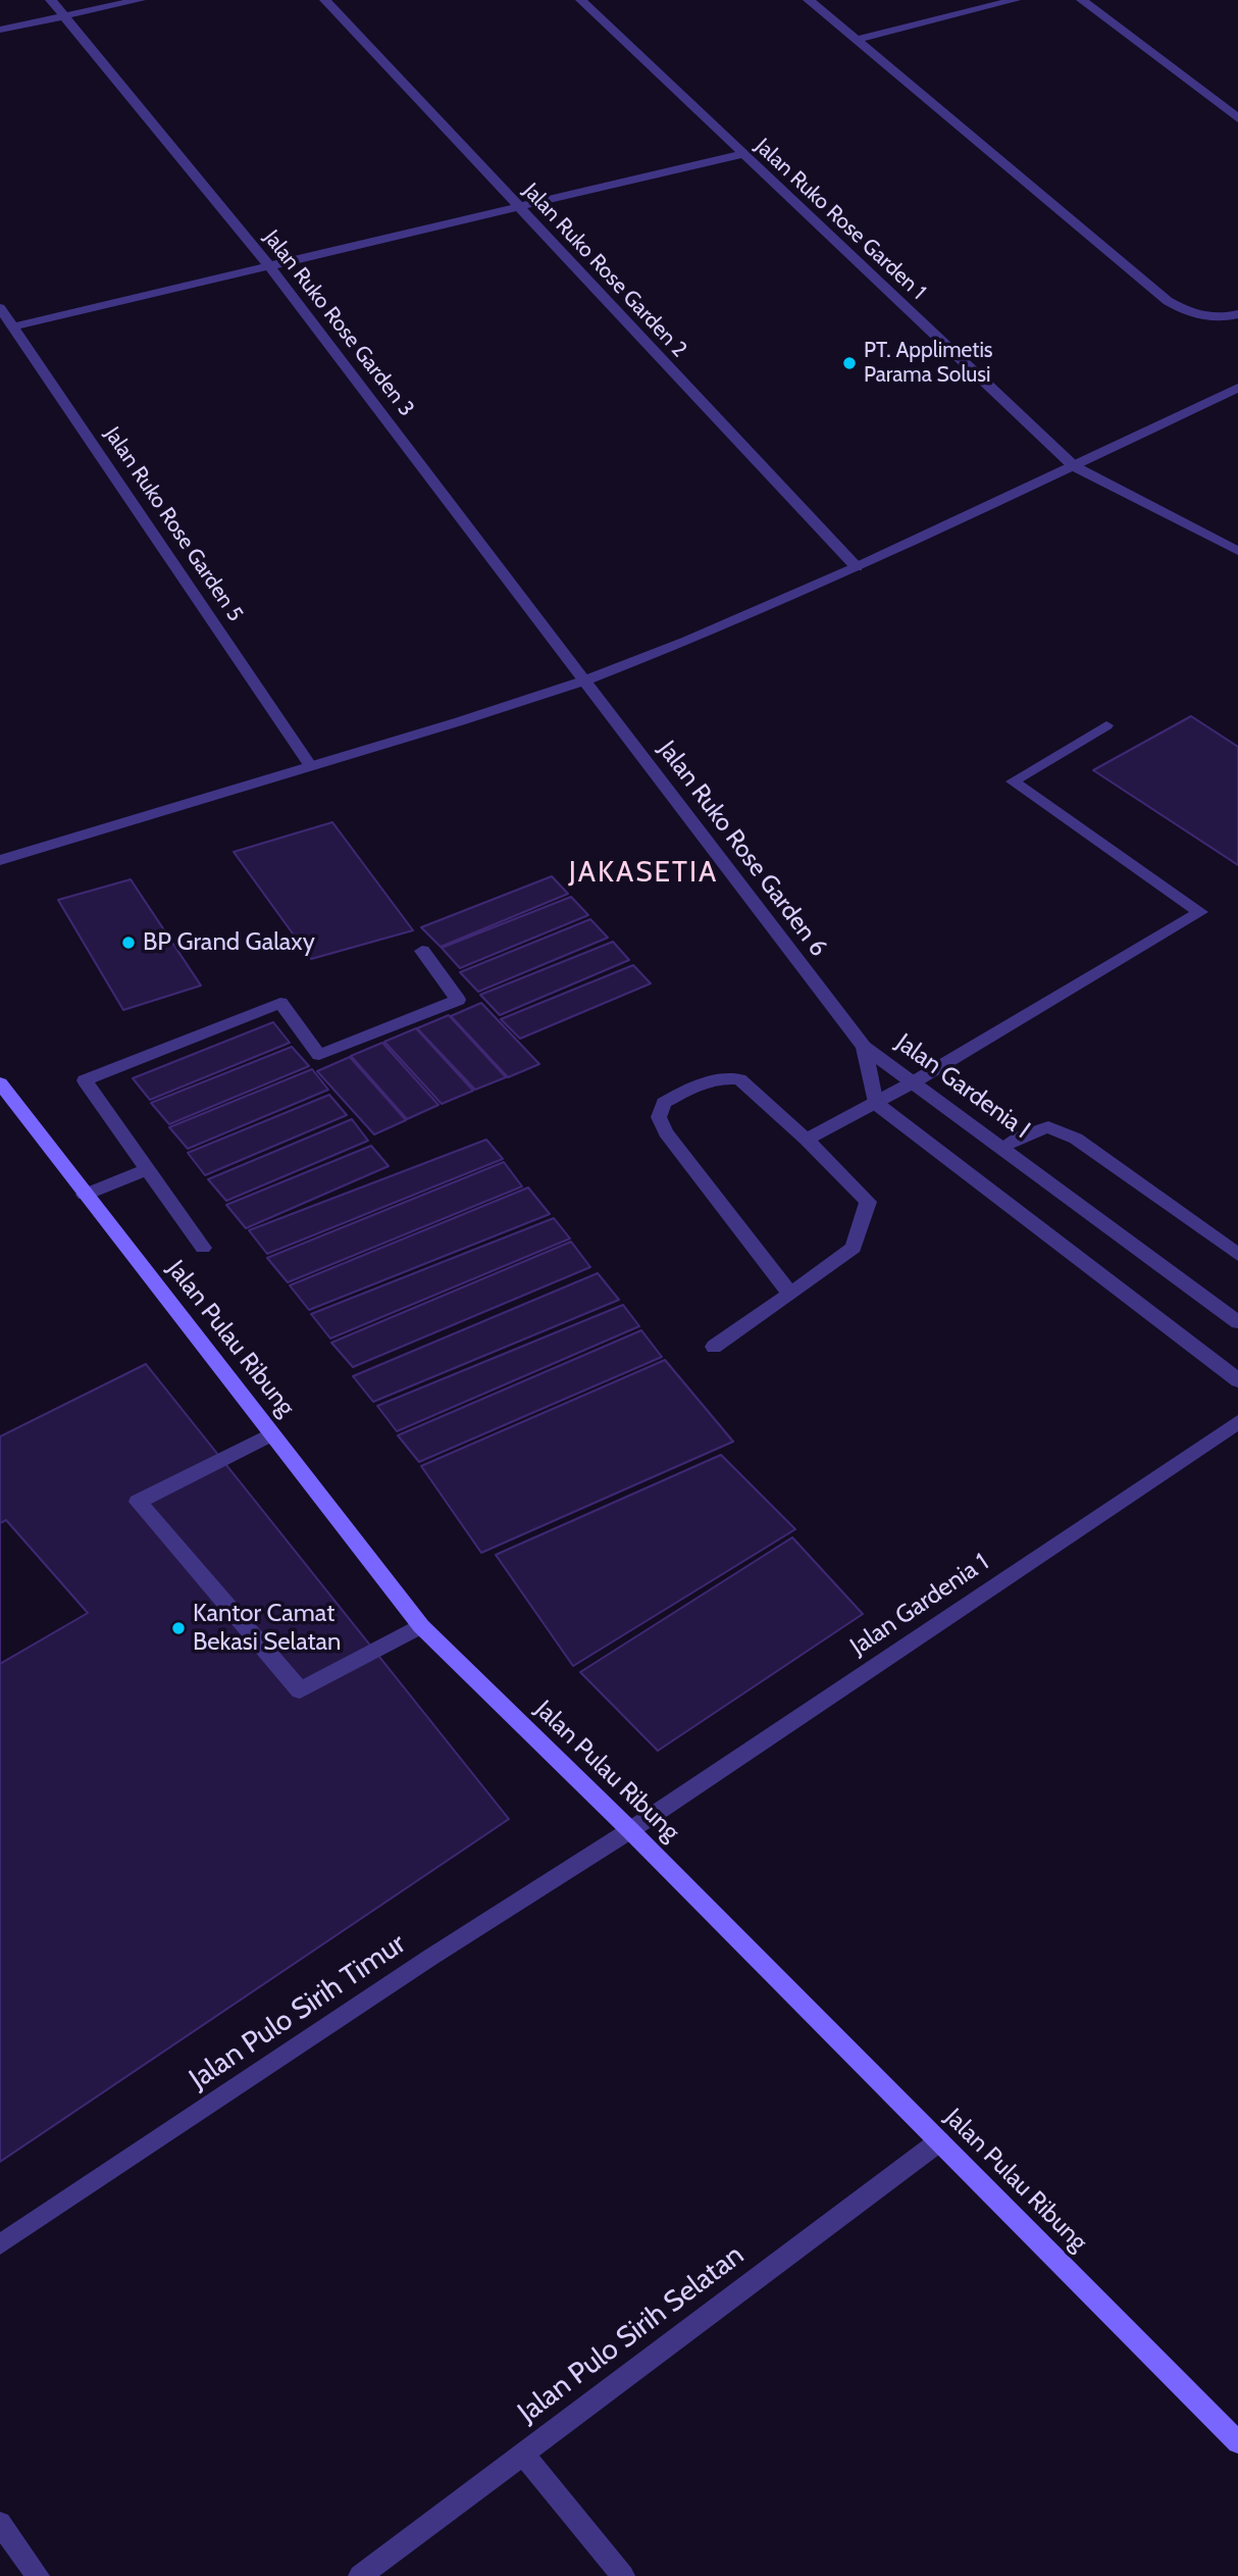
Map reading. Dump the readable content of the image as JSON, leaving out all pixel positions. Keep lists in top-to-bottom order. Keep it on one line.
{"streets":{"main road":["Jalan Pulau Ribung"],"street":["Jalan Ruko Rose Garden 1","Jalan Ruko Rose Garden 2","Jalan Ruko Rose Garden 3","Jalan Ruko Rose Garden 5","Jalan Ruko Rose Garden 6","Jalan Gardenia I","Jalan Gardenia 1","Jalan Pulo Sirih Timur","Jalan Pulo Sirih Selatan"]},"crossings":[["Jalan Ruko Rose Garden 3","Jalan Ruko Rose Garden 6"],["Jalan Ruko Rose Garden 6","Jalan Gardenia I"],["Jalan Pulau Ribung","Jalan Gardenia 1"],["Jalan Pulau Ribung","Jalan Pulo Sirih Timur"],["Jalan Pulau Ribung","Jalan Pulo Sirih Selatan"],["Jalan Gardenia 1","Jalan Pulo Sirih Timur"]],"districts":["JAKASETIA"],"places":["PT. Applimetis Parama Solusi","BP Grand Galaxy","Kantor Camat Bekasi Selatan"]}
